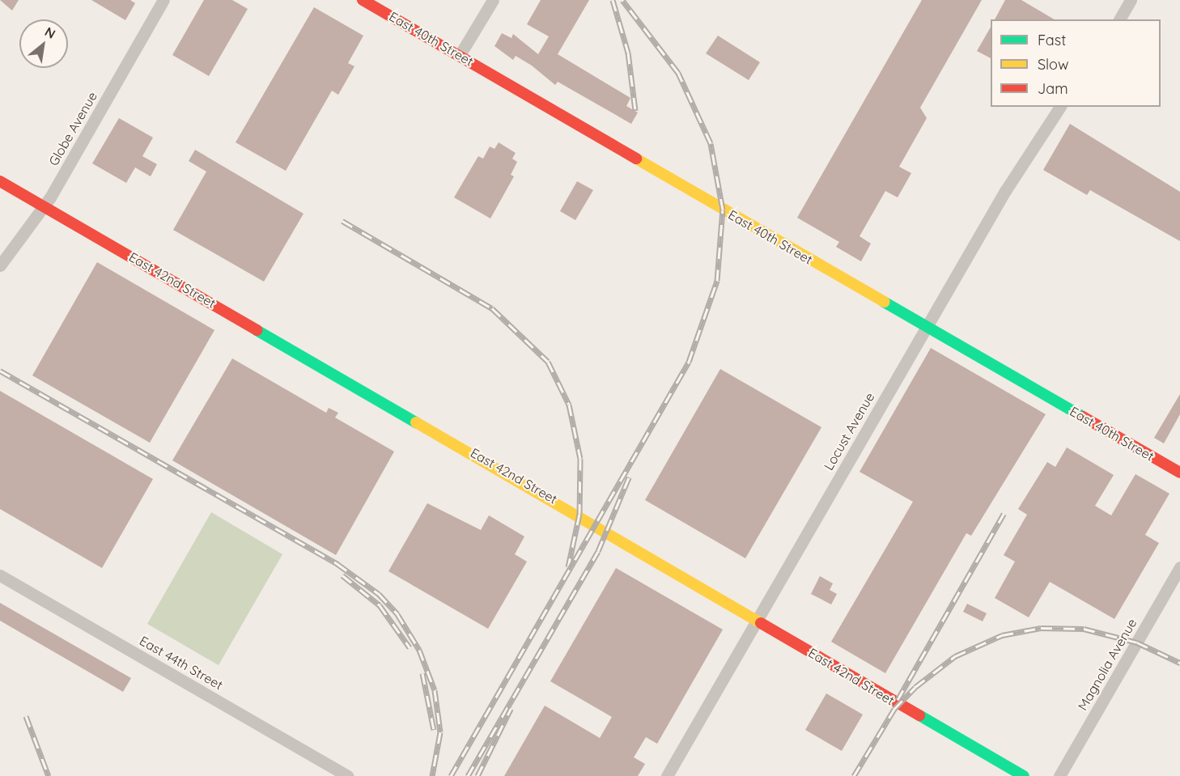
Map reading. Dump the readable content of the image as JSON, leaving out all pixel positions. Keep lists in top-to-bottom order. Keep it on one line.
{"streets":{"street":["East 40th Street","Globe Avenue","East 42nd Street","Locust Avenue","East 44th Street","Magnolia Avenue"]},"crossings":[["East 40th Street","Locust Avenue"],["Globe Avenue","East 42nd Street"],["East 42nd Street","Locust Avenue"]],"legend":["Fast","Slow","Jam"],"north":"top right"}
